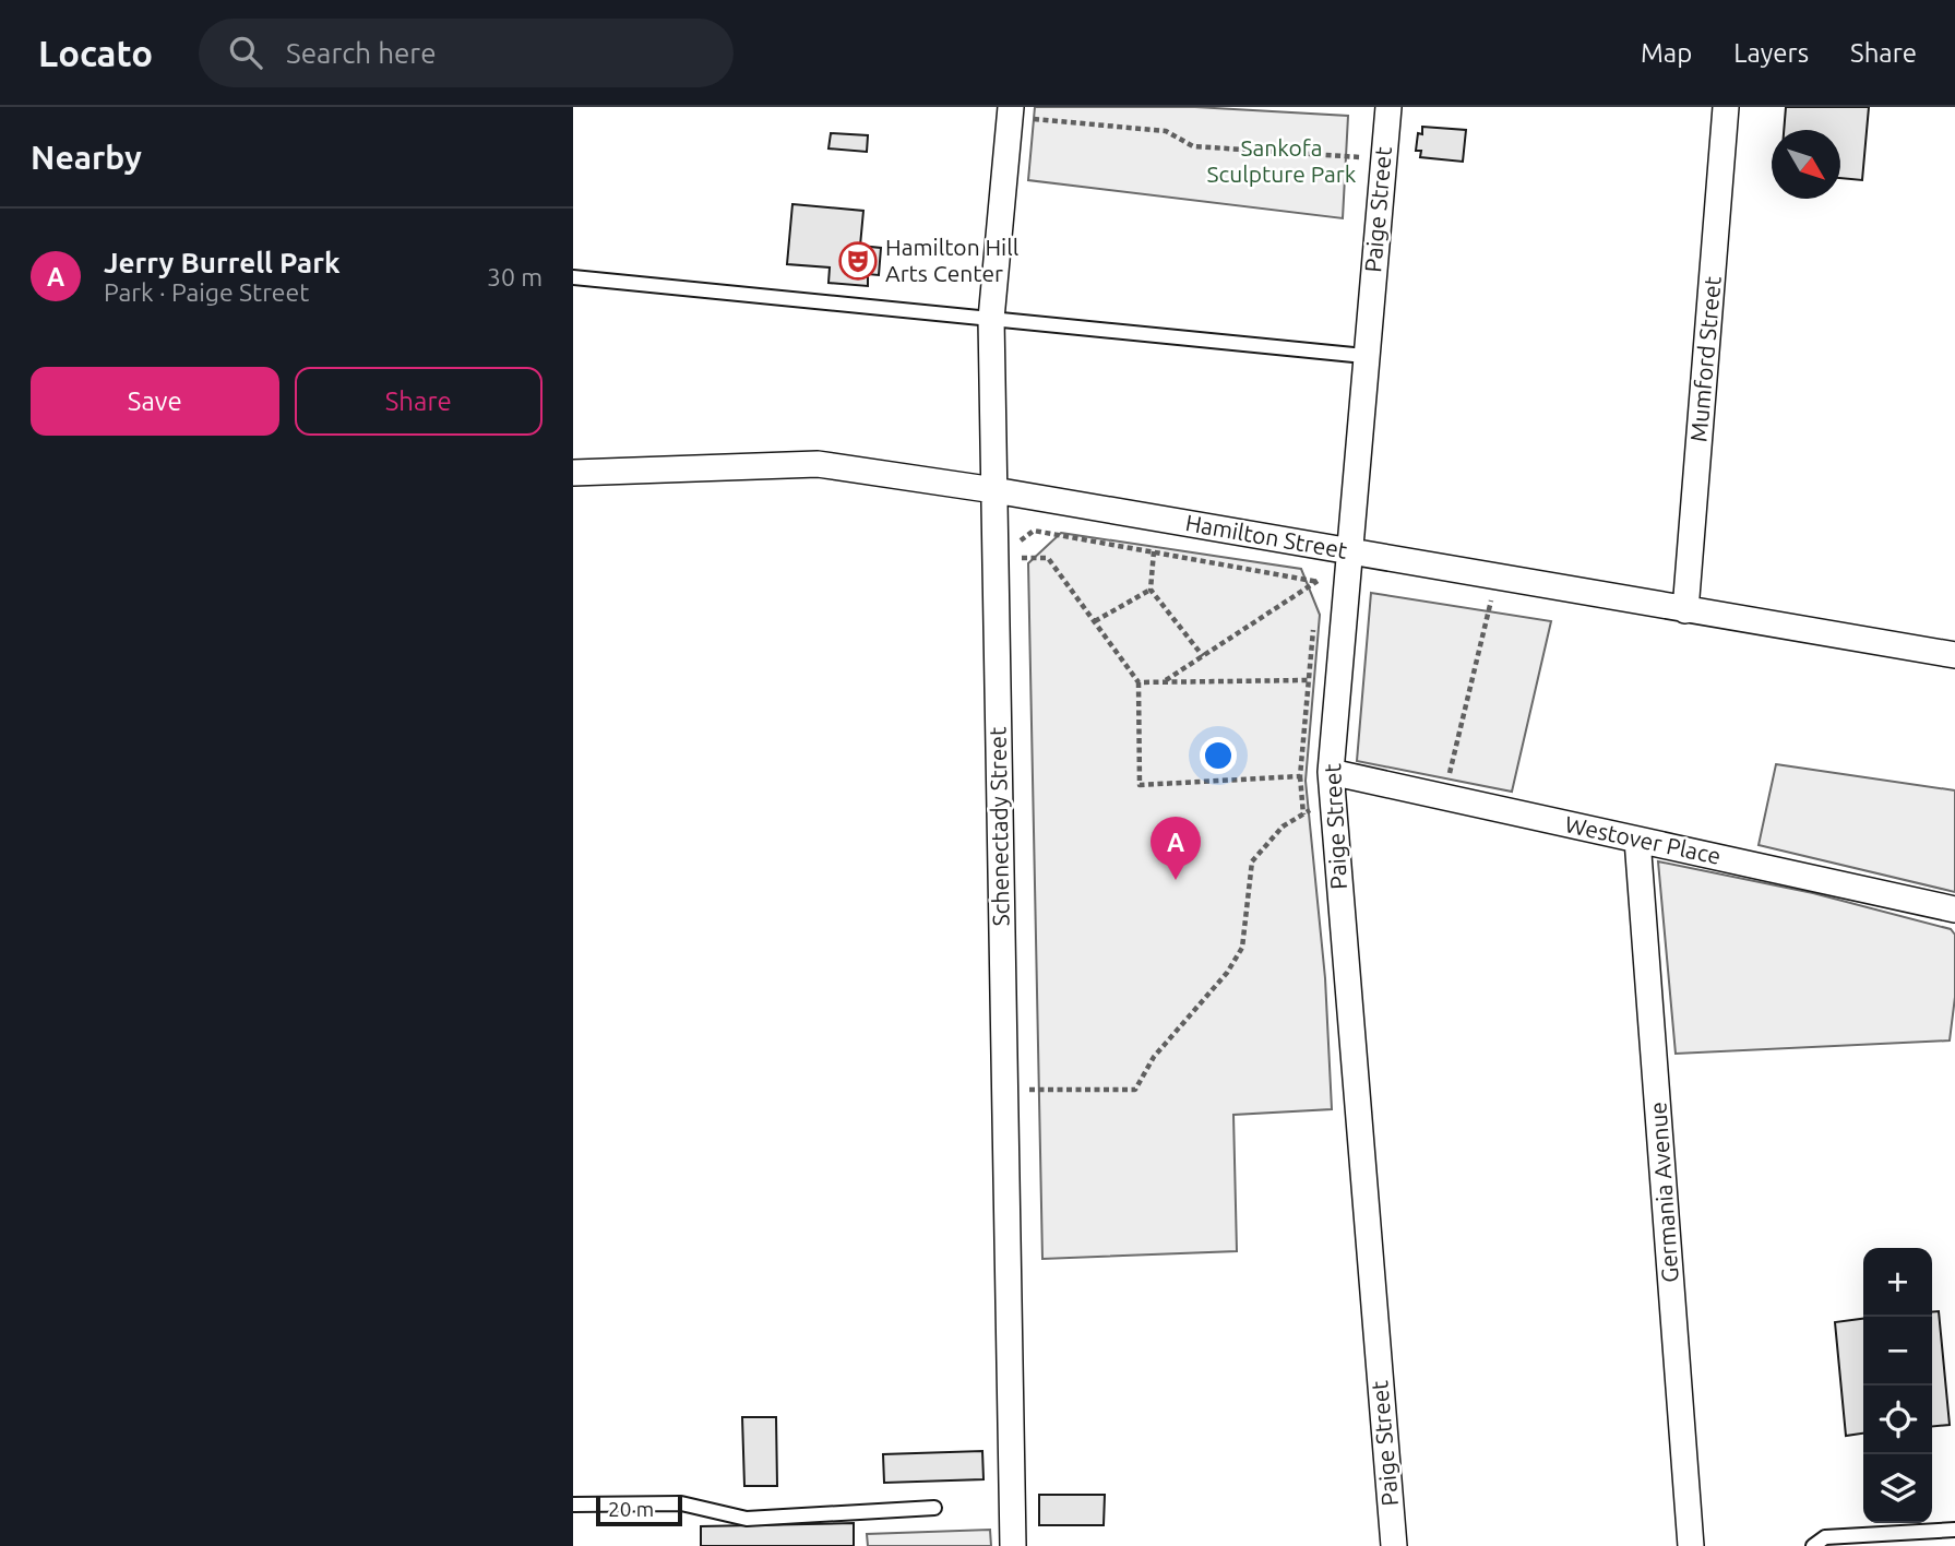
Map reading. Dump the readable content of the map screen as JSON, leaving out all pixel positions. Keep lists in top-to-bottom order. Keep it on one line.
{"streets":{"street":["Paige Street","Mumford Street","Hamilton Street","Schenectady Street","Westover Place","Germania Avenue"]},"crossings":[["Paige Street","Hamilton Street"],["Paige Street","Westover Place"],["Mumford Street","Hamilton Street"],["Hamilton Street","Schenectady Street"],["Westover Place","Germania Avenue"]],"parks":["Sankofa Sculpture Park"],"places":{"theatre":["Hamilton Hill Arts Center"]},"scale_bar":"20 m","north":"bottom right","page":{"header":"Locato","search":"Search here","nav":["Map","Layers","Share"],"heading":"Nearby","list":[{"mark":"A","name":"Jerry Burrell Park","note":"Park · Paige Street","value":"30 m"}],"buttons":["Save","Share"],"pins":"A","map_buttons":["+","−"],"scale":"20 m"}}
